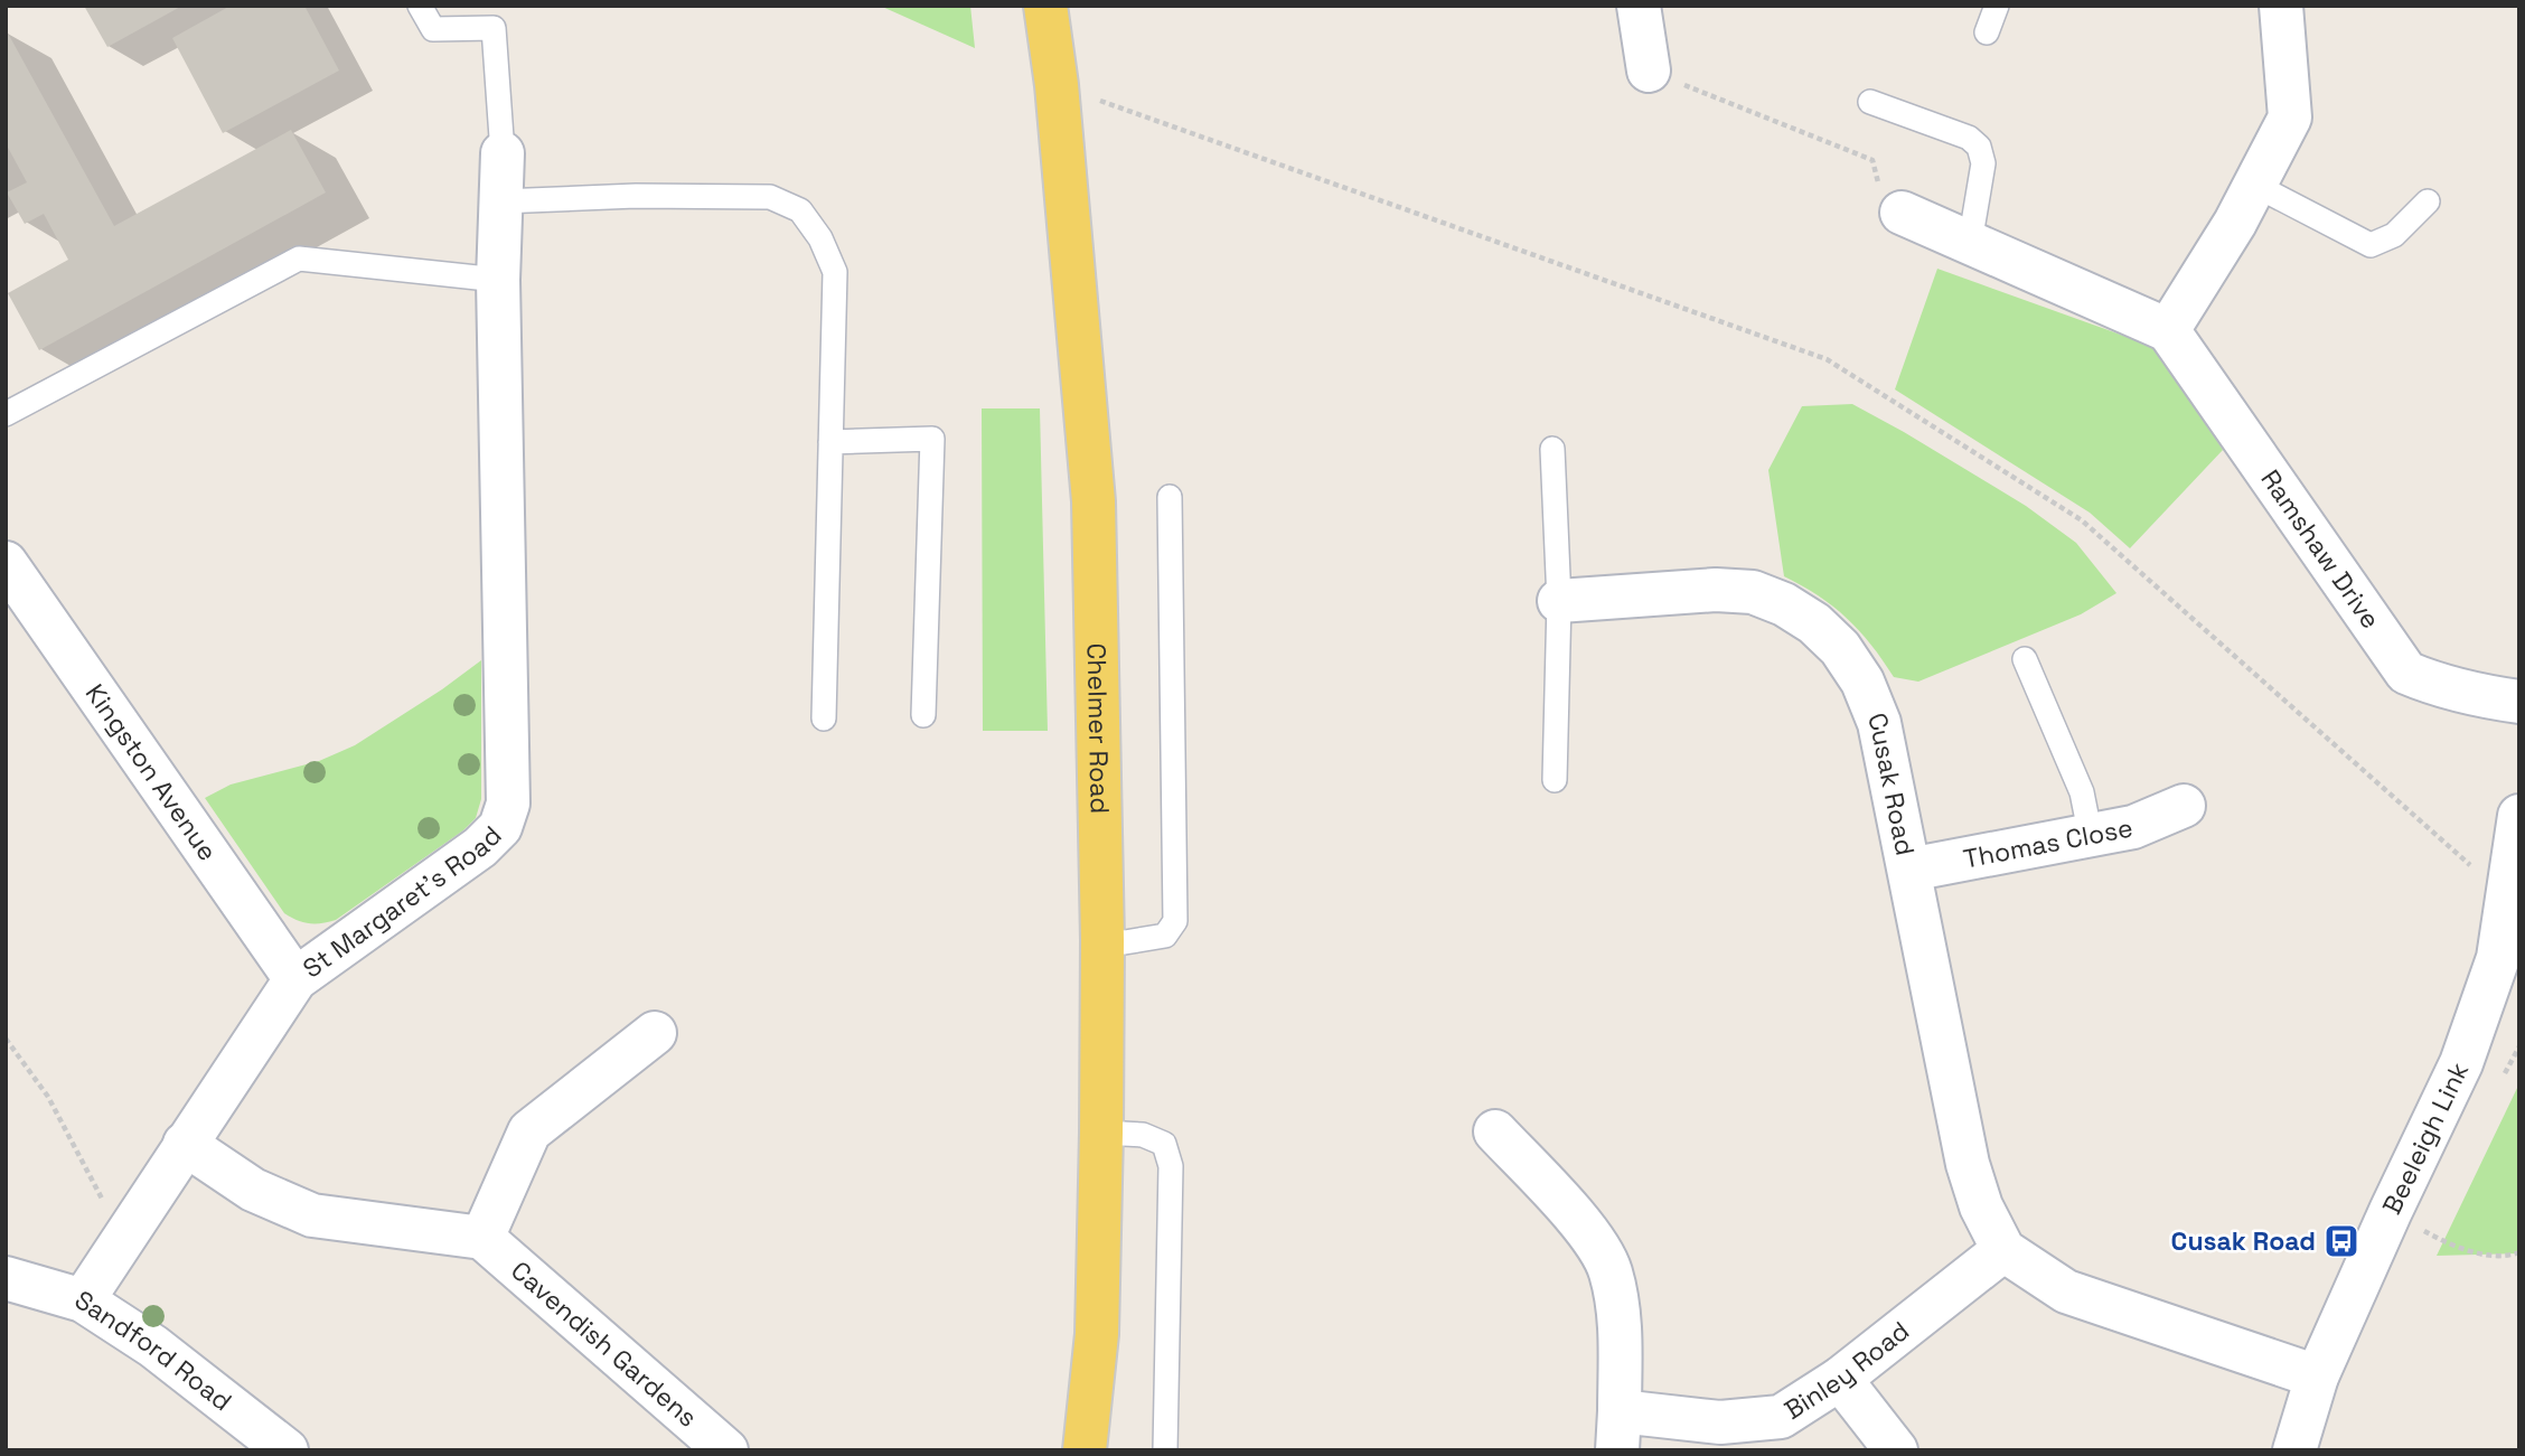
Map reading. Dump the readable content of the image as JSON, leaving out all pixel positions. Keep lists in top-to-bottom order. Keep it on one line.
{"streets":{"main road":["Chelmer Road"],"street":["Ramshaw Drive","Kingston Avenue","Cusak Road","Thomas Close","St Margaret's Road","Beeleigh Link","Cavendish Gardens","Sandford Road","Binley Road"]},"crossings":[["Kingston Avenue","St Margaret's Road"],["Cusak Road","Thomas Close"],["Cusak Road","Beeleigh Link"],["Cusak Road","Binley Road"],["St Margaret's Road","Sandford Road"]],"places":{"bus stop":["Cusak Road"]}}
